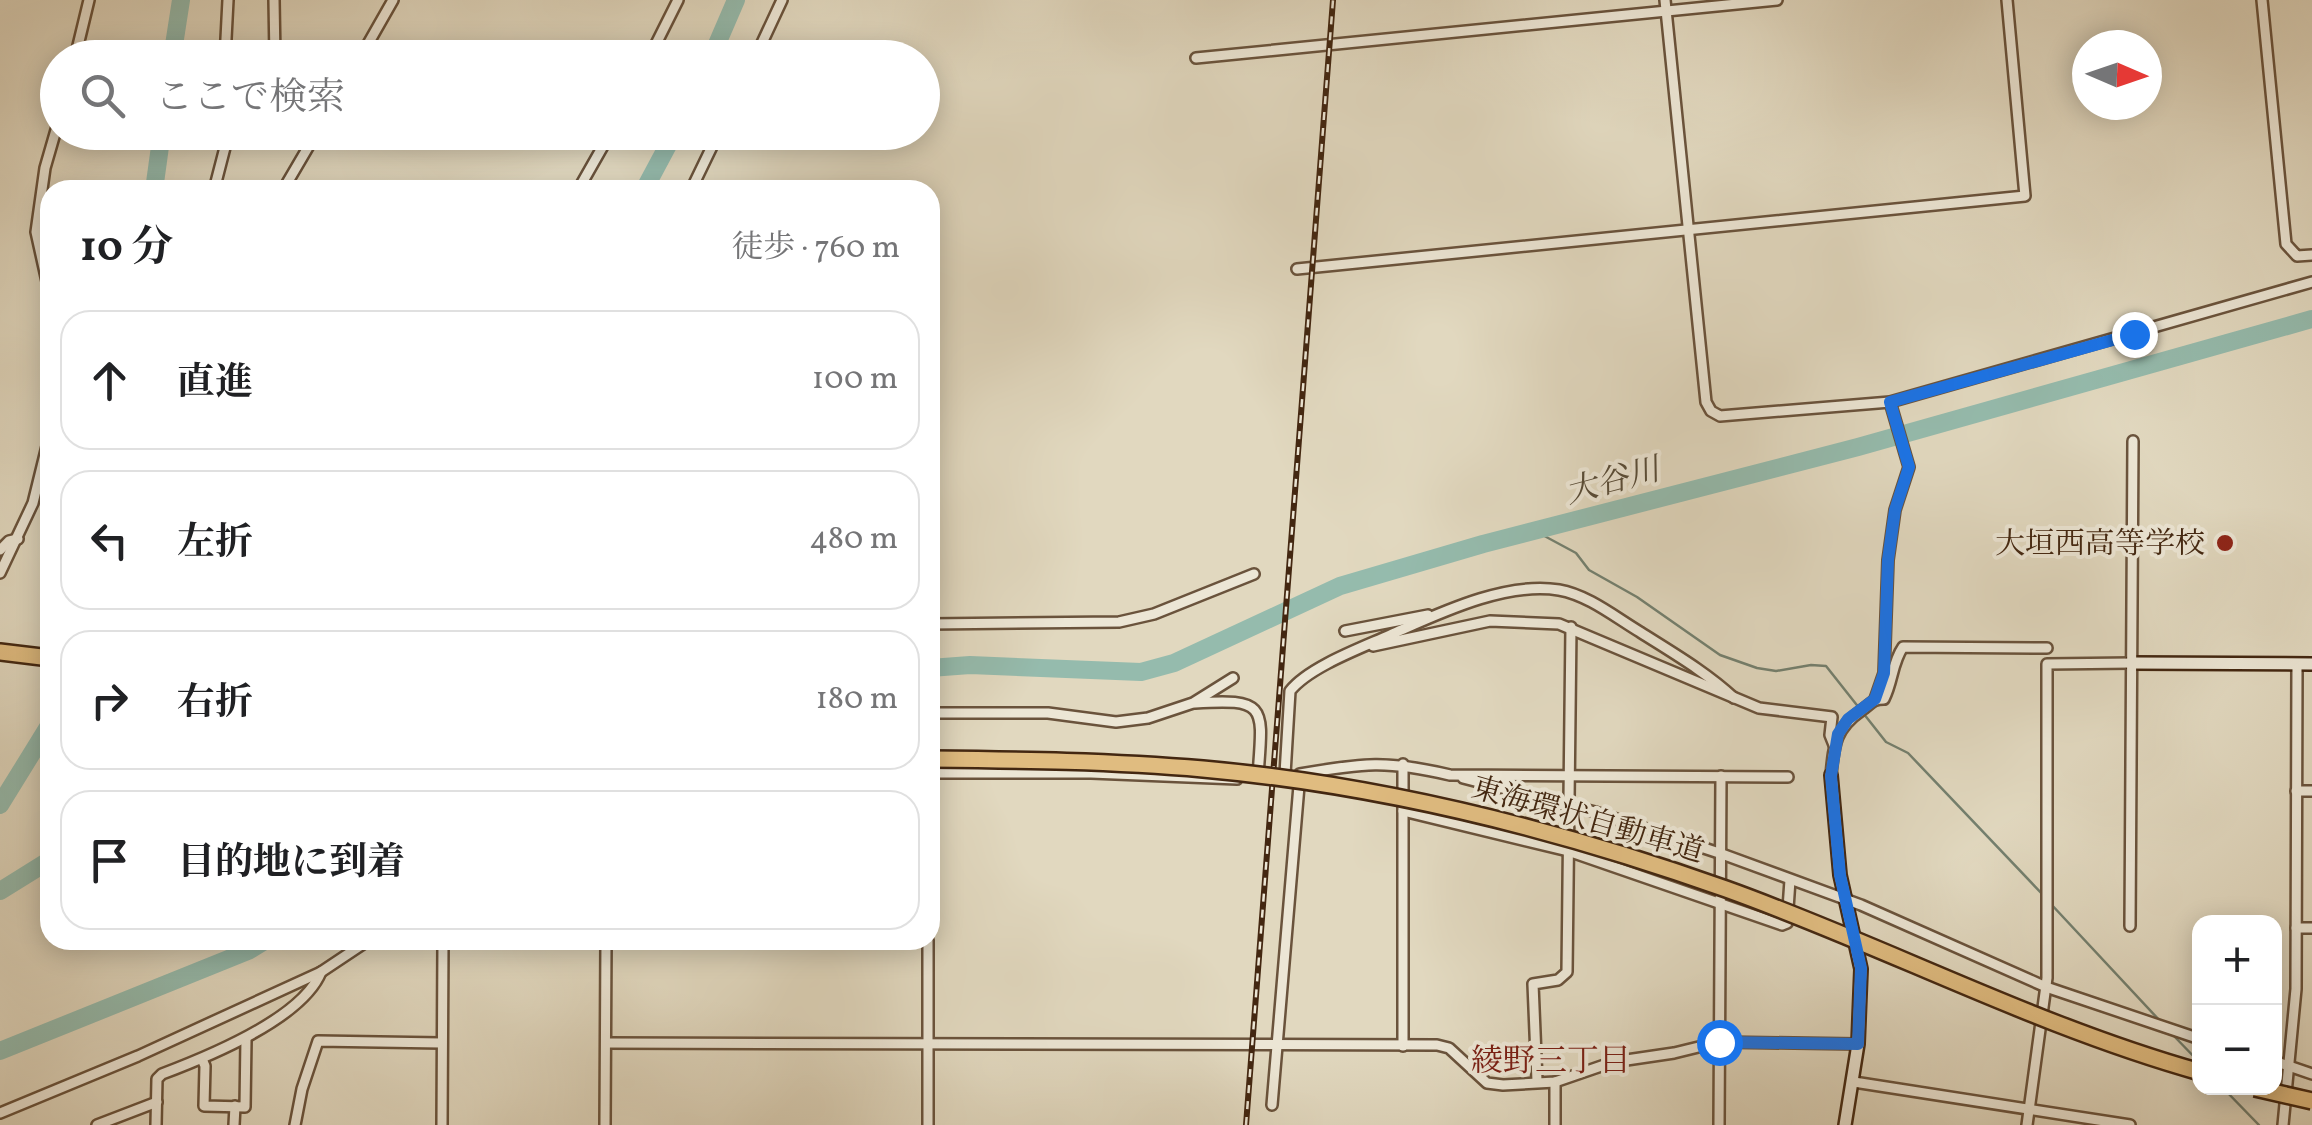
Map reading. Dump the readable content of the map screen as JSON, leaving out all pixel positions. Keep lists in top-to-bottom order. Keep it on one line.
{"streets":{"highway":["東海環状自動車道"]},"districts":["綾野三丁目"],"water":["大谷川"],"places":["大垣西高等学校"],"north":"right","page":{"search":"ここで検索","heading":["10 分","徒歩 · 760 m"],"list":[["直進","100 m"],["左折","480 m"],["右折","180 m"],"目的地に到着"],"map_buttons":["+","−"]}}
